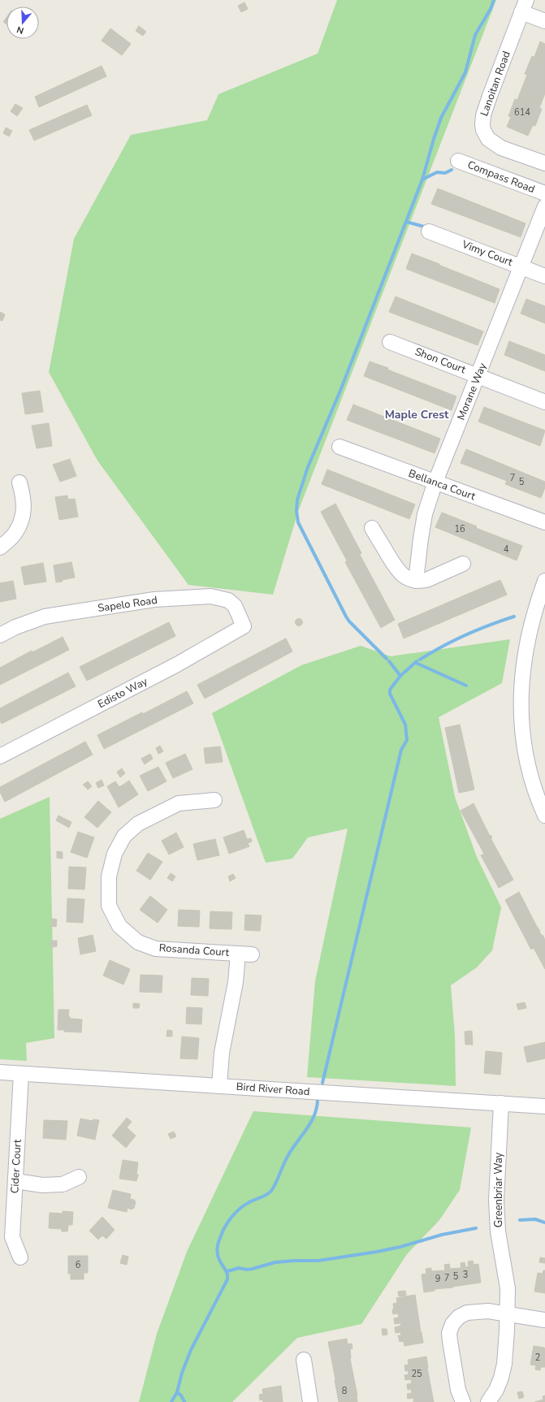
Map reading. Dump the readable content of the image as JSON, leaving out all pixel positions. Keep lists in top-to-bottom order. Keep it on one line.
{"streets":{"street":["Lanoitan Road","Compass Road","Vimy Court","Shon Court","Morane Way","Bellanca Court","Sapelo Road","Edisto Way","Rosanda Court","Bird River Road","Cider Court","Greenbriar Way"]},"crossings":[["Vimy Court","Morane Way"],["Shon Court","Morane Way"],["Morane Way","Bellanca Court"],["Sapelo Road","Edisto Way"],["Rosanda Court","Bird River Road"],["Bird River Road","Cider Court"],["Bird River Road","Greenbriar Way"]],"districts":["Maple Crest"],"house_numbers":["614","7","5","16","4","6","3","5","7","9","2","25","8"],"north":"bottom"}
